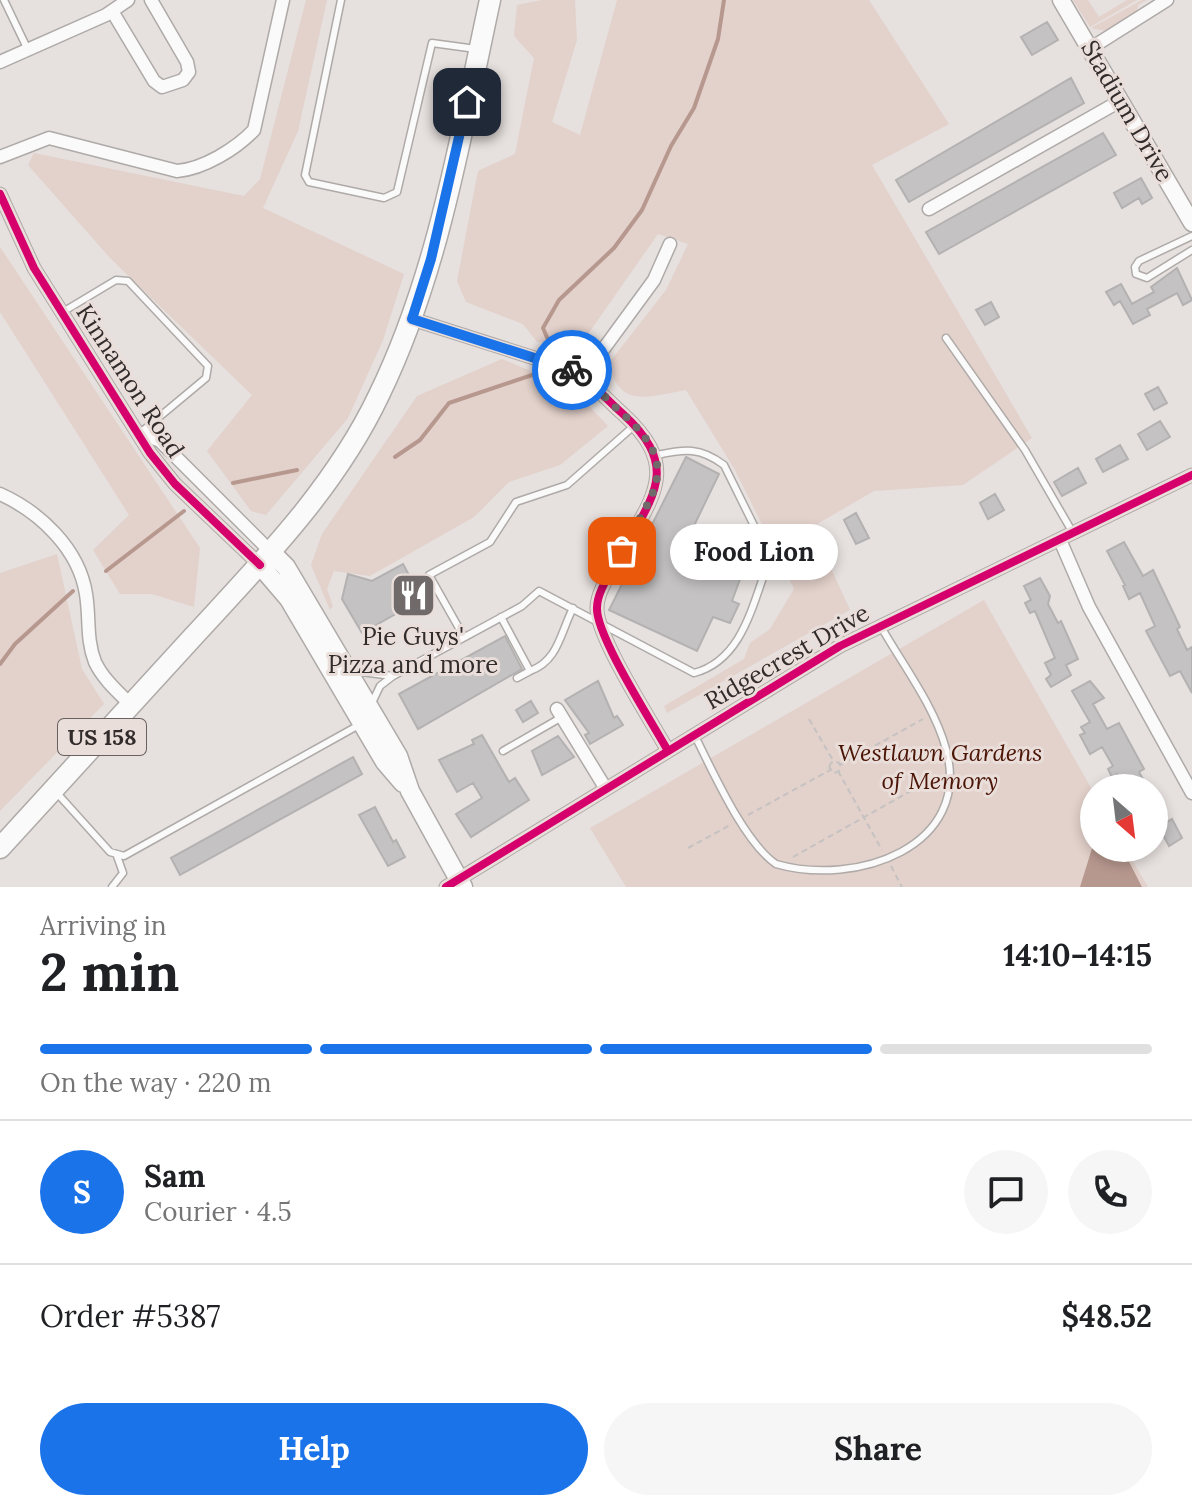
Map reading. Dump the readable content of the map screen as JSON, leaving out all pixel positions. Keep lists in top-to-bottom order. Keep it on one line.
{"streets":{"main road":["Kinnamon Road","US 158"],"street":["Stadium Drive","Ridgecrest Drive"]},"crossings":[["Kinnamon Road","Ridgecrest Drive"],["Kinnamon Road","US 158"]],"parks":["Westlawn Gardens of Memory"],"places":{"other":["Food Lion"],"restaurant":["Pie Guys' Pizza and more"]},"north":"bottom right","page":{"bubble":"Food Lion","heading":["2 min","Arriving in","14:10–14:15"],"panel":["Sam","Courier · 4.5","Order #5387","$48.52"],"bar":"On the way · 220 m","round":"S","buttons":["Help","Share"]}}
